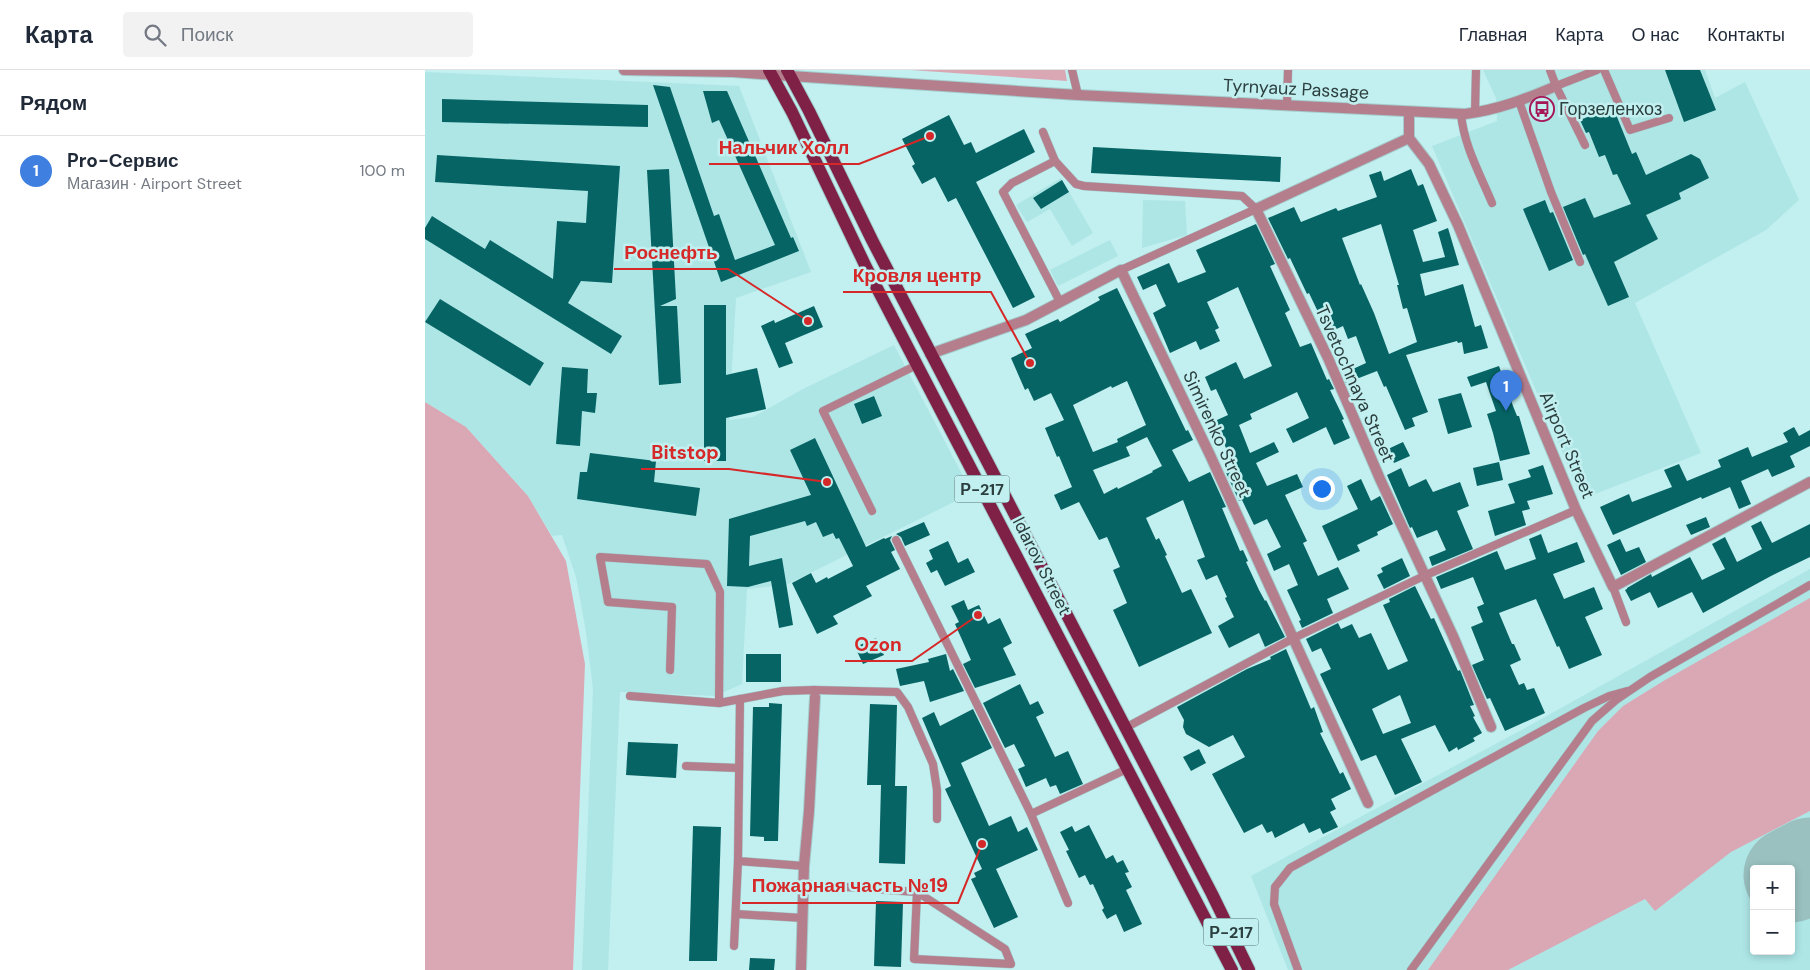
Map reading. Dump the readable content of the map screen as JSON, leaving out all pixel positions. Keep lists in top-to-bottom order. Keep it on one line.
{"streets":{"main road":["Р-217","Idarov Street"],"street":["Tyrnyauz Passage","Tsvetochnaya Street","Simirenko Street","Airport Street"]},"crossings":[["Tyrnyauz Passage","Idarov Street"]],"places":{"bus stop":["Горзеленхоз"],"other":["Нальчик Холл","Роснефть","Кровля центр","Bitstop","Ozon","Пожарная часть №19"]},"page":{"header":"Карта","search":"Поиск","nav":["Главная","Карта","О нас","Контакты"],"heading":"Рядом","list":[{"mark":"1","name":"Pro-Сервис","note":"Магазин · Airport Street","value":"100 m"}],"pins":"1","map_buttons":["+","−"]}}
